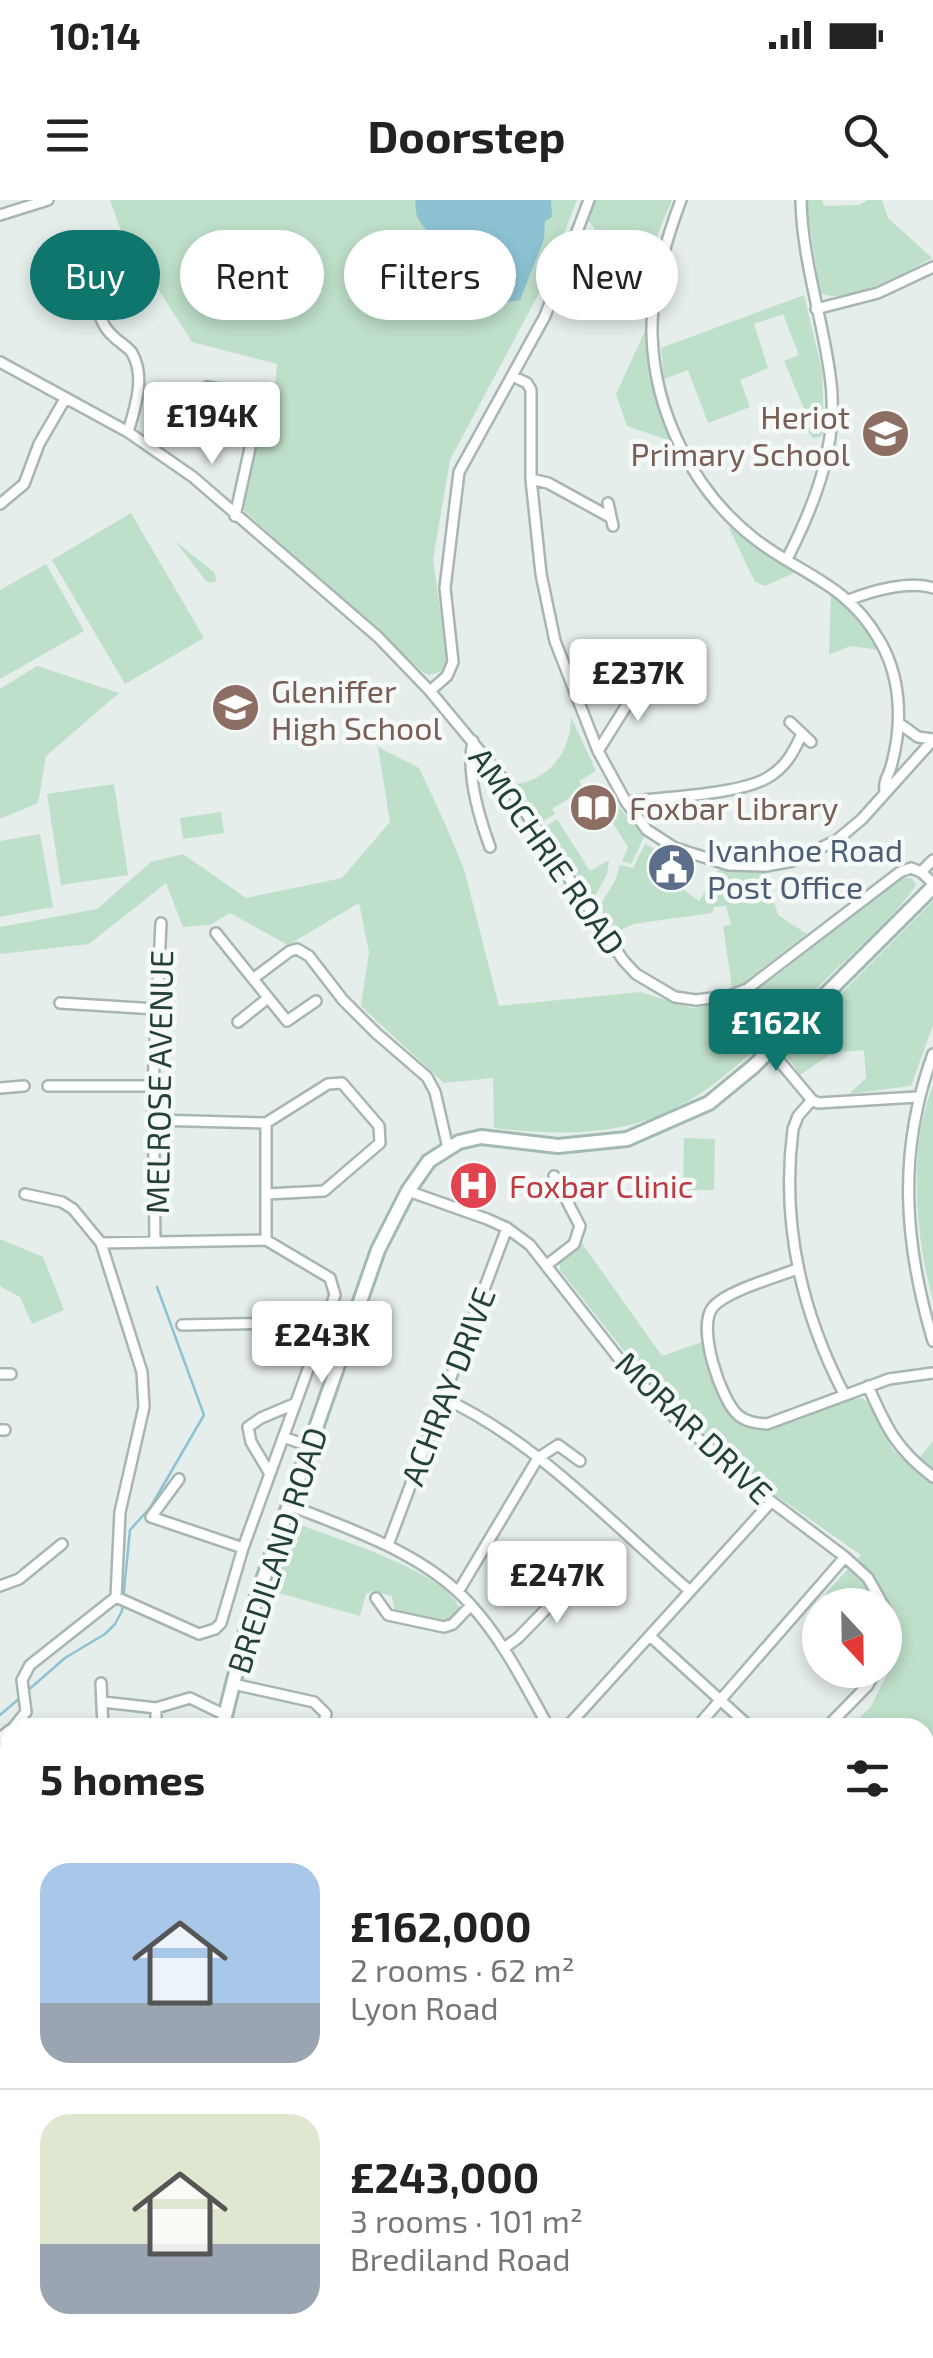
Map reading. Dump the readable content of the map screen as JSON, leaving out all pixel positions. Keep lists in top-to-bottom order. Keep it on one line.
{"streets":{"street":["AMOCHRIE ROAD","MELROSE AVENUE","ACHRAY DRIVE","MORAR DRIVE","BREDILAND ROAD"]},"crossings":[["ACHRAY DRIVE","MORAR DRIVE"],["MORAR DRIVE","BREDILAND ROAD"]],"places":{"school or university":["Heriot Primary School","Gleniffer High School"],"library":["Foxbar Library"],"public building":["Ivanhoe Road Post Office"],"hospital":["Foxbar Clinic"]},"north":"bottom","page":{"status":"10:14","header":"Doorstep","chip":["Buy","Rent","Filters","New"],"price":["£194K","£237K","£162K","£243K","£247K"],"heading":"5 homes","list":[{"name":"£162,000","note":"2 rooms · 62 m² · Lyon Road"},{"name":"£243,000","note":"3 rooms · 101 m² · Brediland Road"}]}}
